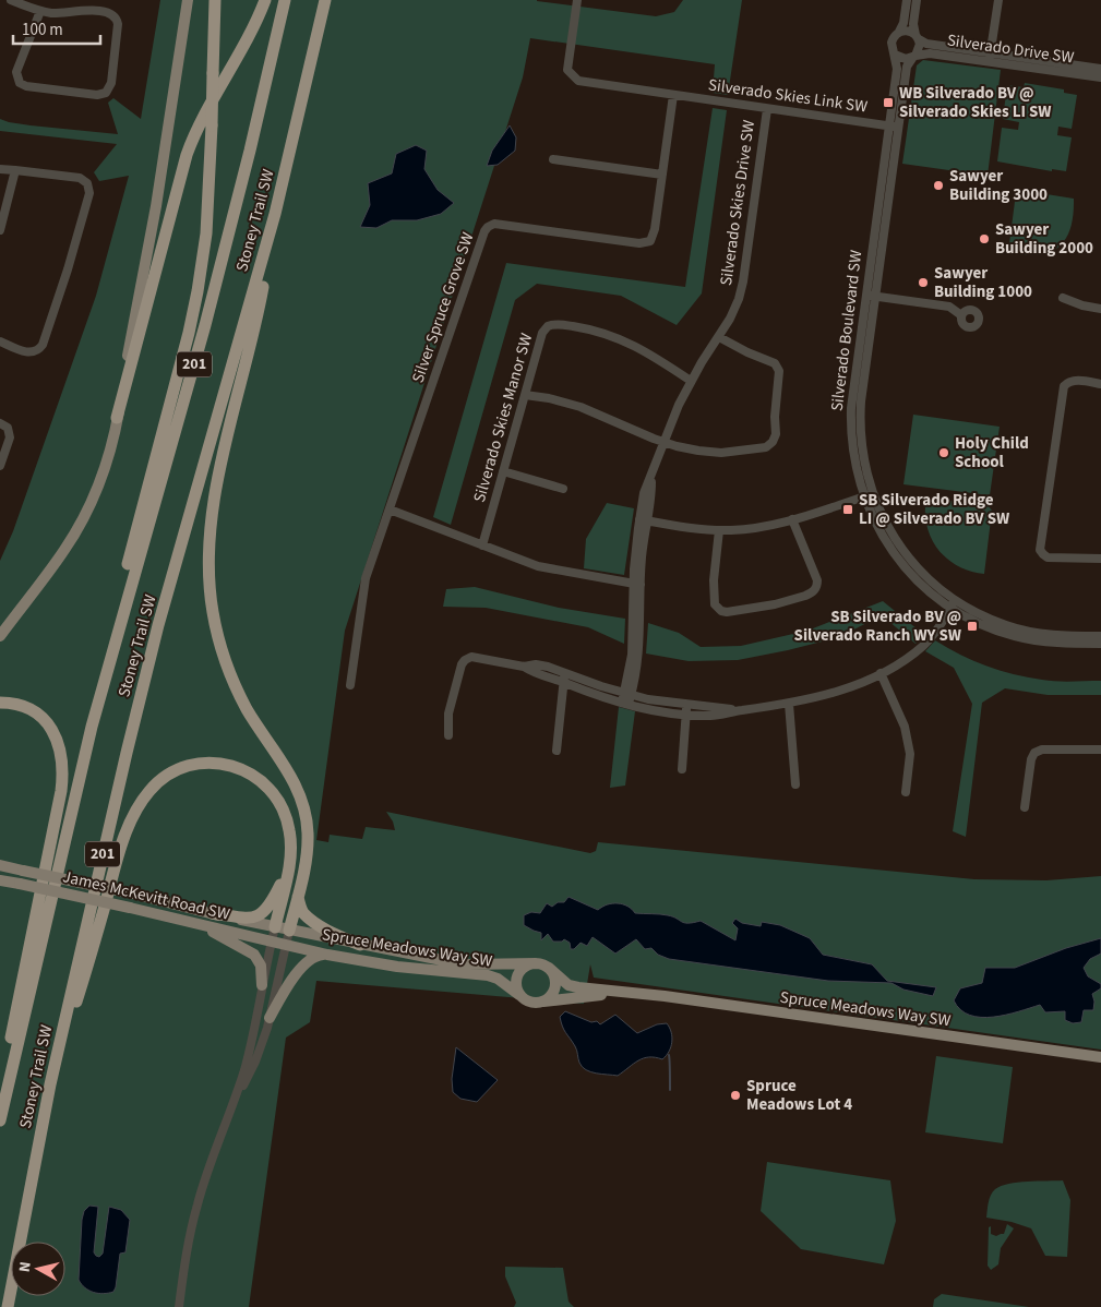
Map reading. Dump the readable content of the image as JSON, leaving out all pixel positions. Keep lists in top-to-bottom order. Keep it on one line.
{"streets":{"highway":["Stoney Trail SW","201"],"main road":["James McKevitt Road SW","Spruce Meadows Way SW"],"street":["Silverado Drive SW","Silverado Skies Link SW","Silverado Skies Drive SW","Silver Spruce Grove SW","Silverado Boulevard SW","Silverado Skies Manor SW"]},"crossings":[["Silverado Drive SW","Silverado Boulevard SW"],["Silverado Skies Link SW","Silverado Skies Drive SW"],["Silverado Skies Link SW","Silver Spruce Grove SW"],["Silverado Skies Link SW","Silverado Boulevard SW"],["Silverado Skies Drive SW","Silverado Skies Manor SW"],["James McKevitt Road SW","Spruce Meadows Way SW"]],"places":{"transit":["WB Silverado BV @ Silverado Skies LI SW","SB Silverado Ridge LI @ Silverado BV SW","SB Silverado BV @ Silverado Ranch WY SW"],"other":["Sawyer Building 3000","Sawyer Building 2000","Sawyer Building 1000","Holy Child School","Spruce Meadows Lot 4"]},"scale_bar":"100 m","north":"left"}
